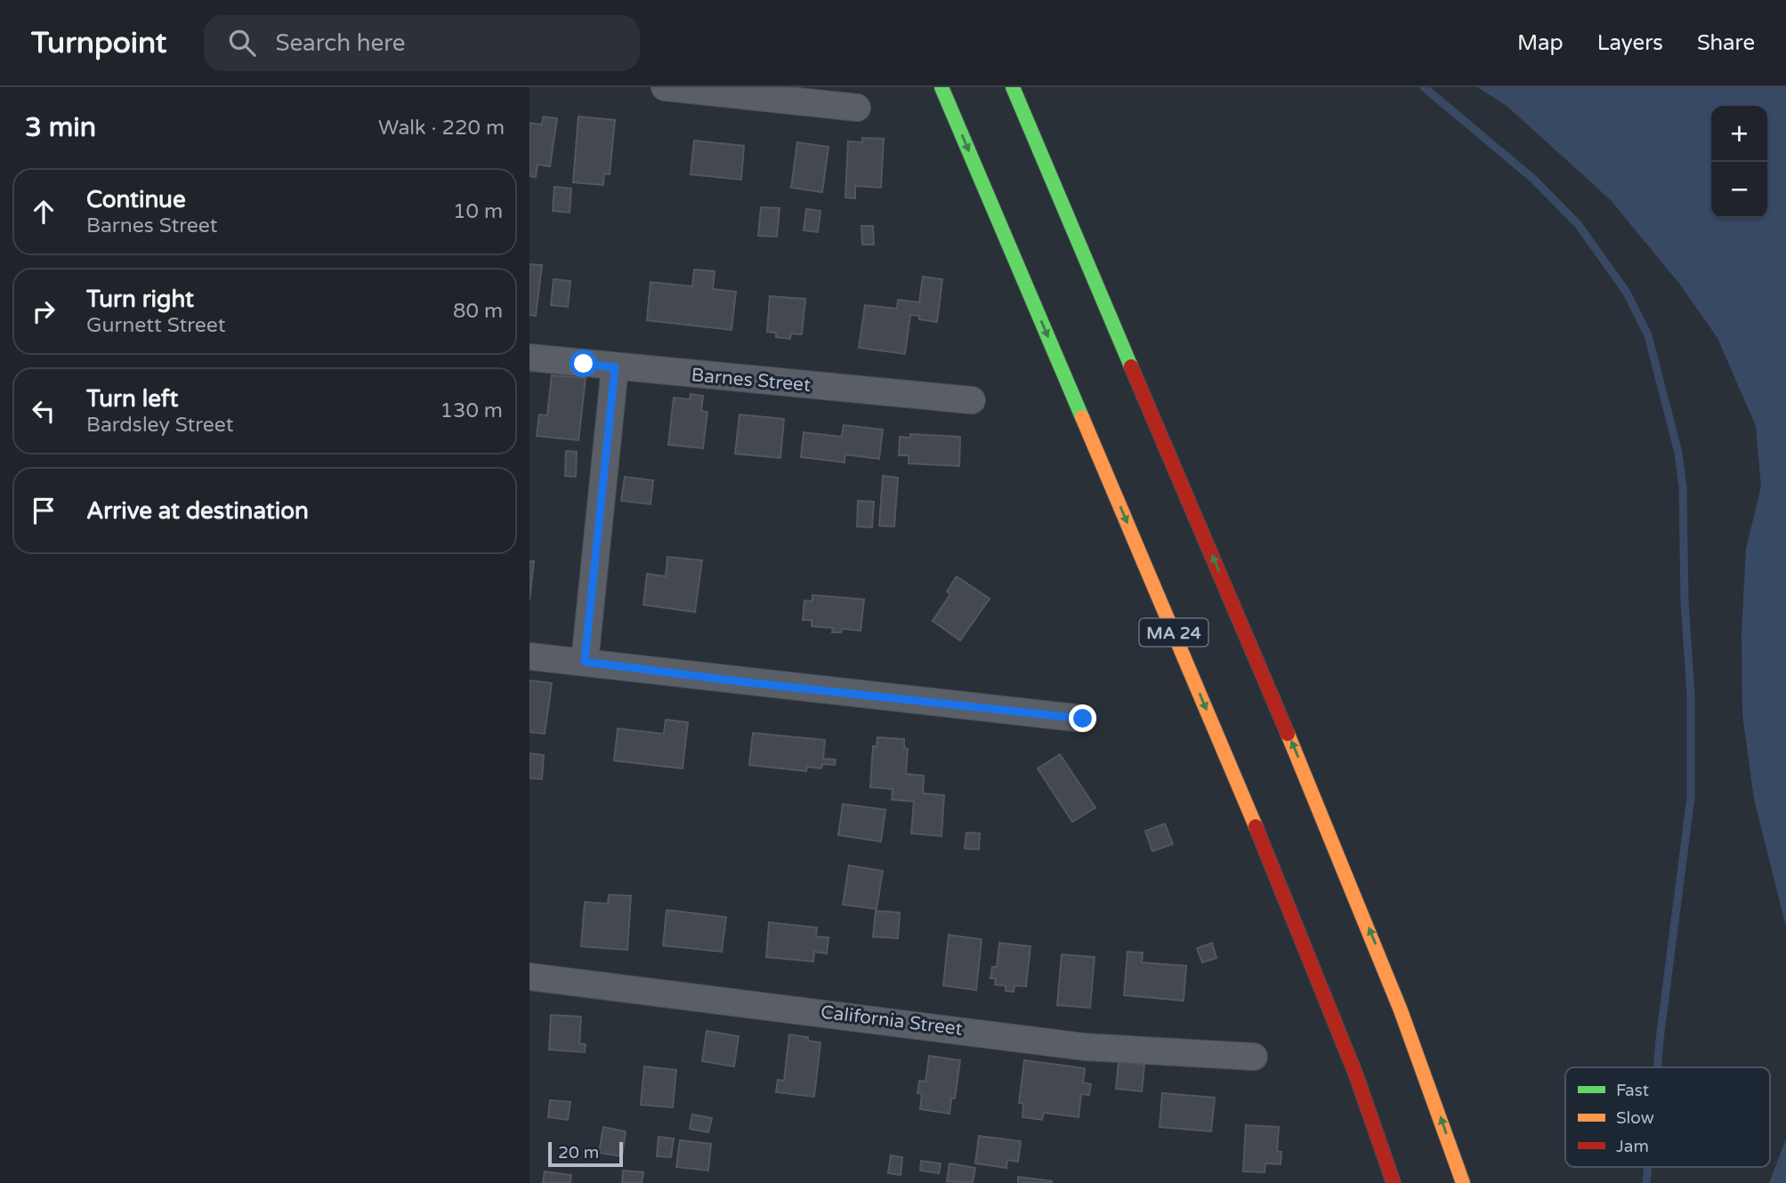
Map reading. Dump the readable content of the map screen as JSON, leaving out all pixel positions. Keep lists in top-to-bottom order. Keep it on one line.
{"streets":{"highway":["MA 24"],"street":["Barnes Street","California Street"]},"legend":["Fast","Slow","Jam"],"scale_bar":"20 m","page":{"header":"Turnpoint","search":"Search here","nav":["Map","Layers","Share"],"heading":["3 min","Walk · 220 m"],"map_buttons":["+","−"],"list":[["Continue","Barnes Street","10 m"],["Turn right","Gurnett Street","80 m"],["Turn left","Bardsley Street","130 m"],"Arrive at destination"],"scale":"20 m"}}
